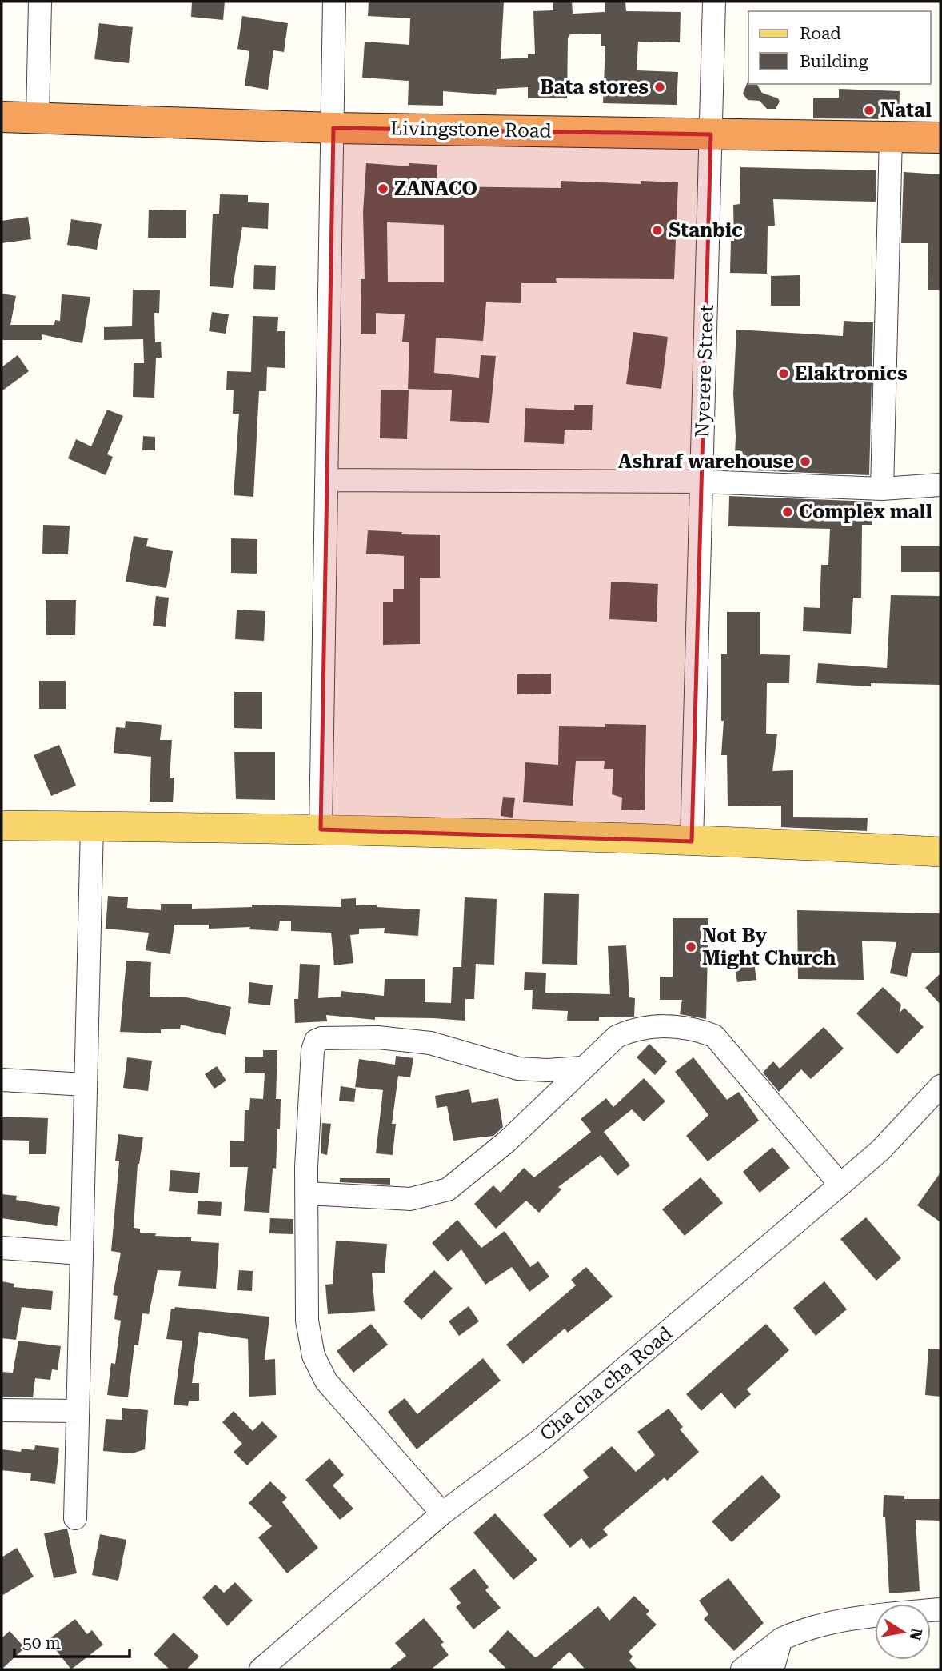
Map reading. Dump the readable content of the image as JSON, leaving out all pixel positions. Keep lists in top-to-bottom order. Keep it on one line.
{"streets":{"highway":["Livingstone Road"],"street":["Nyerere Street","Cha cha cha Road"]},"crossings":[["Livingstone Road","Nyerere Street"]],"places":["Bata stores","Natal","ZANACO","Stanbic","Elaktronics","Ashraf warehouse","Complex mall","Not By Might Church"],"legend":["Road","Building"],"scale_bar":"50 m","north":"right"}
